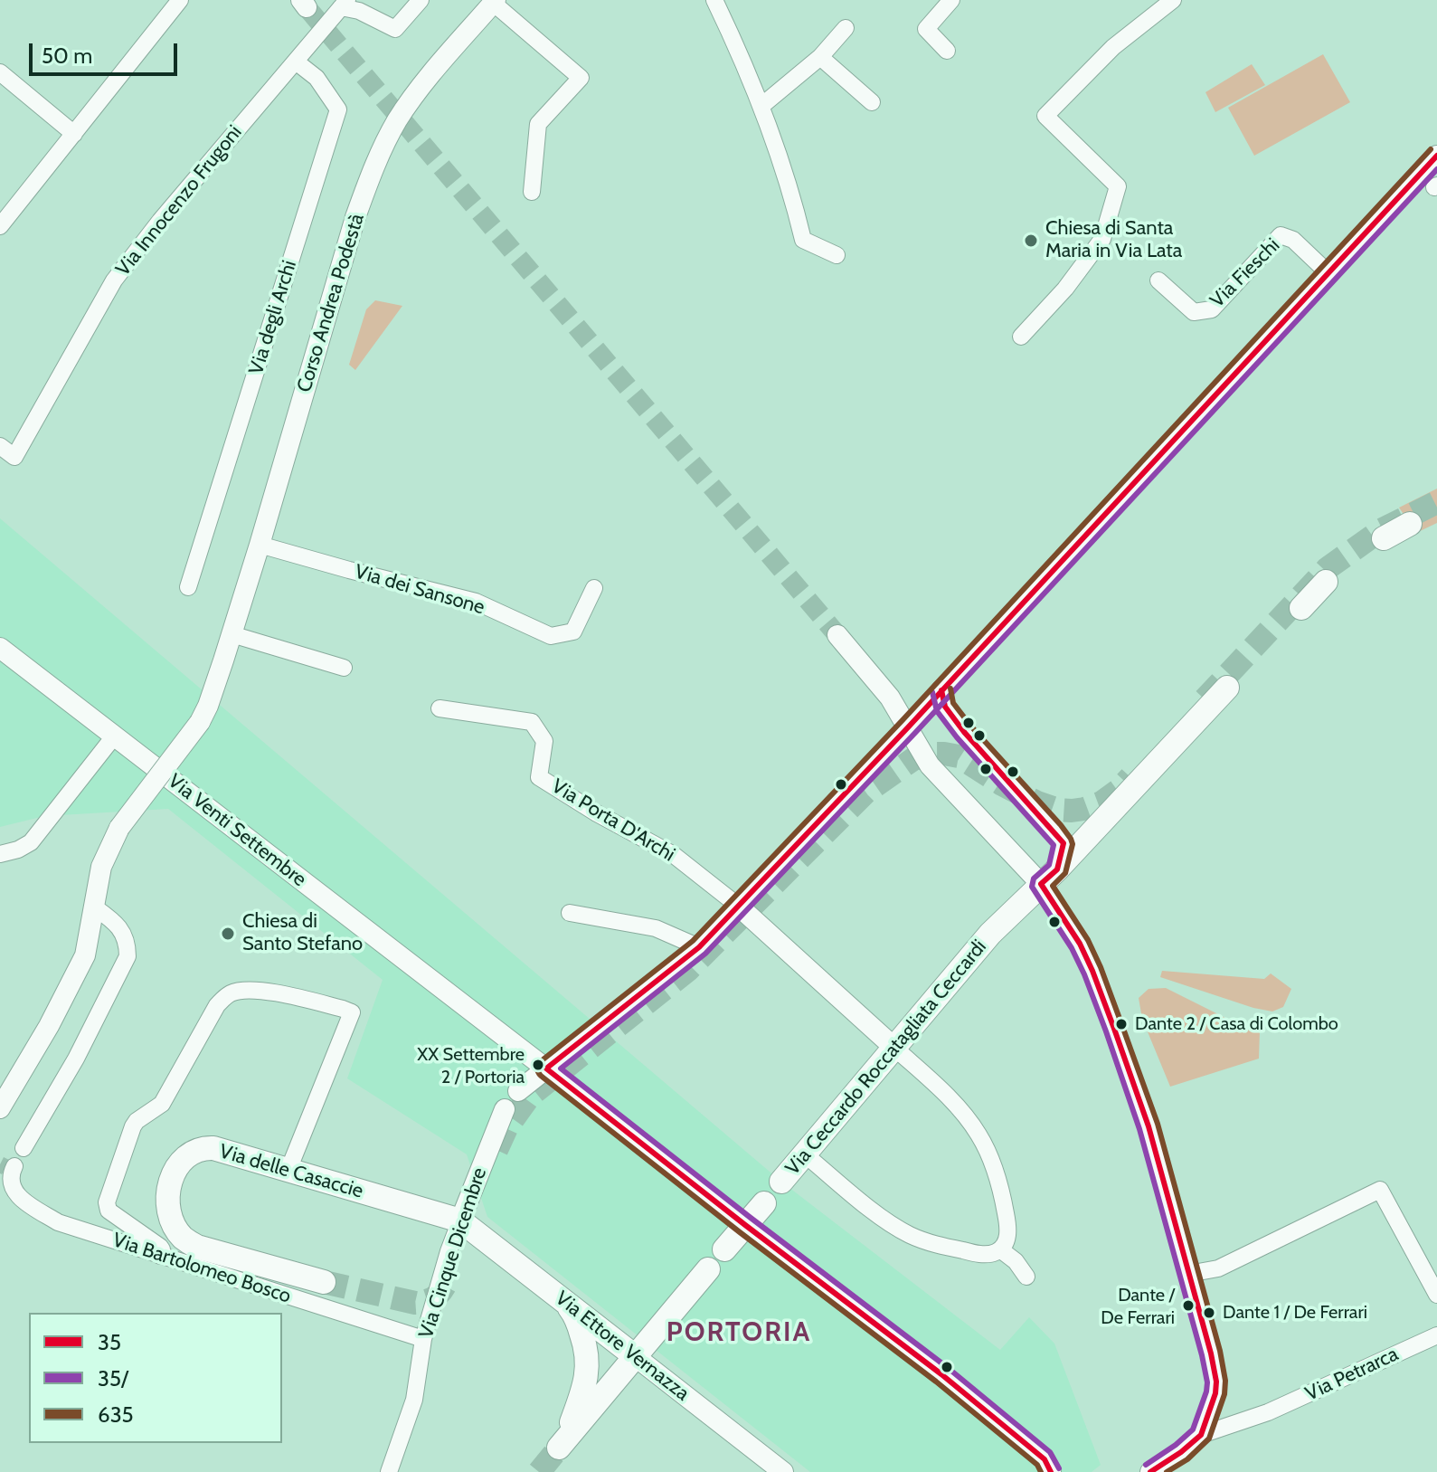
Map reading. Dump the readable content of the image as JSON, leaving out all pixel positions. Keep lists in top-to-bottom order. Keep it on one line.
{"streets":{"main road":["Via Ceccardo Roccatagliata Ceccardi","Via delle Casaccie","Via Ettore Vernazza"],"street":["Via Innocenzo Frugoni","Via Fieschi","Corso Andrea Podestà","Via degli Archi","Via dei Sansone","Via Porta D'Archi","Via Venti Settembre","Via Cinque Dicembre","Via Bartolomeo Bosco","Via Petrarca"]},"crossings":[["Via Innocenzo Frugoni","Via degli Archi"],["Corso Andrea Podestà","Via dei Sansone"],["Via delle Casaccie","Via Cinque Dicembre"],["Via delle Casaccie","Via Ettore Vernazza"],["Via Cinque Dicembre","Via Bartolomeo Bosco"],["Via Cinque Dicembre","Via Ettore Vernazza"]],"districts":["PORTORIA"],"places":["Chiesa di Santa Maria in Via Lata","Chiesa di Santo Stefano","Dante 2 / Casa di Colombo","XX Settembre 2 / Portoria","Dante / De Ferrari","Dante 1 / De Ferrari"],"lines":["transit line 635","transit line 35","transit line 35/"],"legend":["35","35/","635"],"scale_bar":"50 m"}
